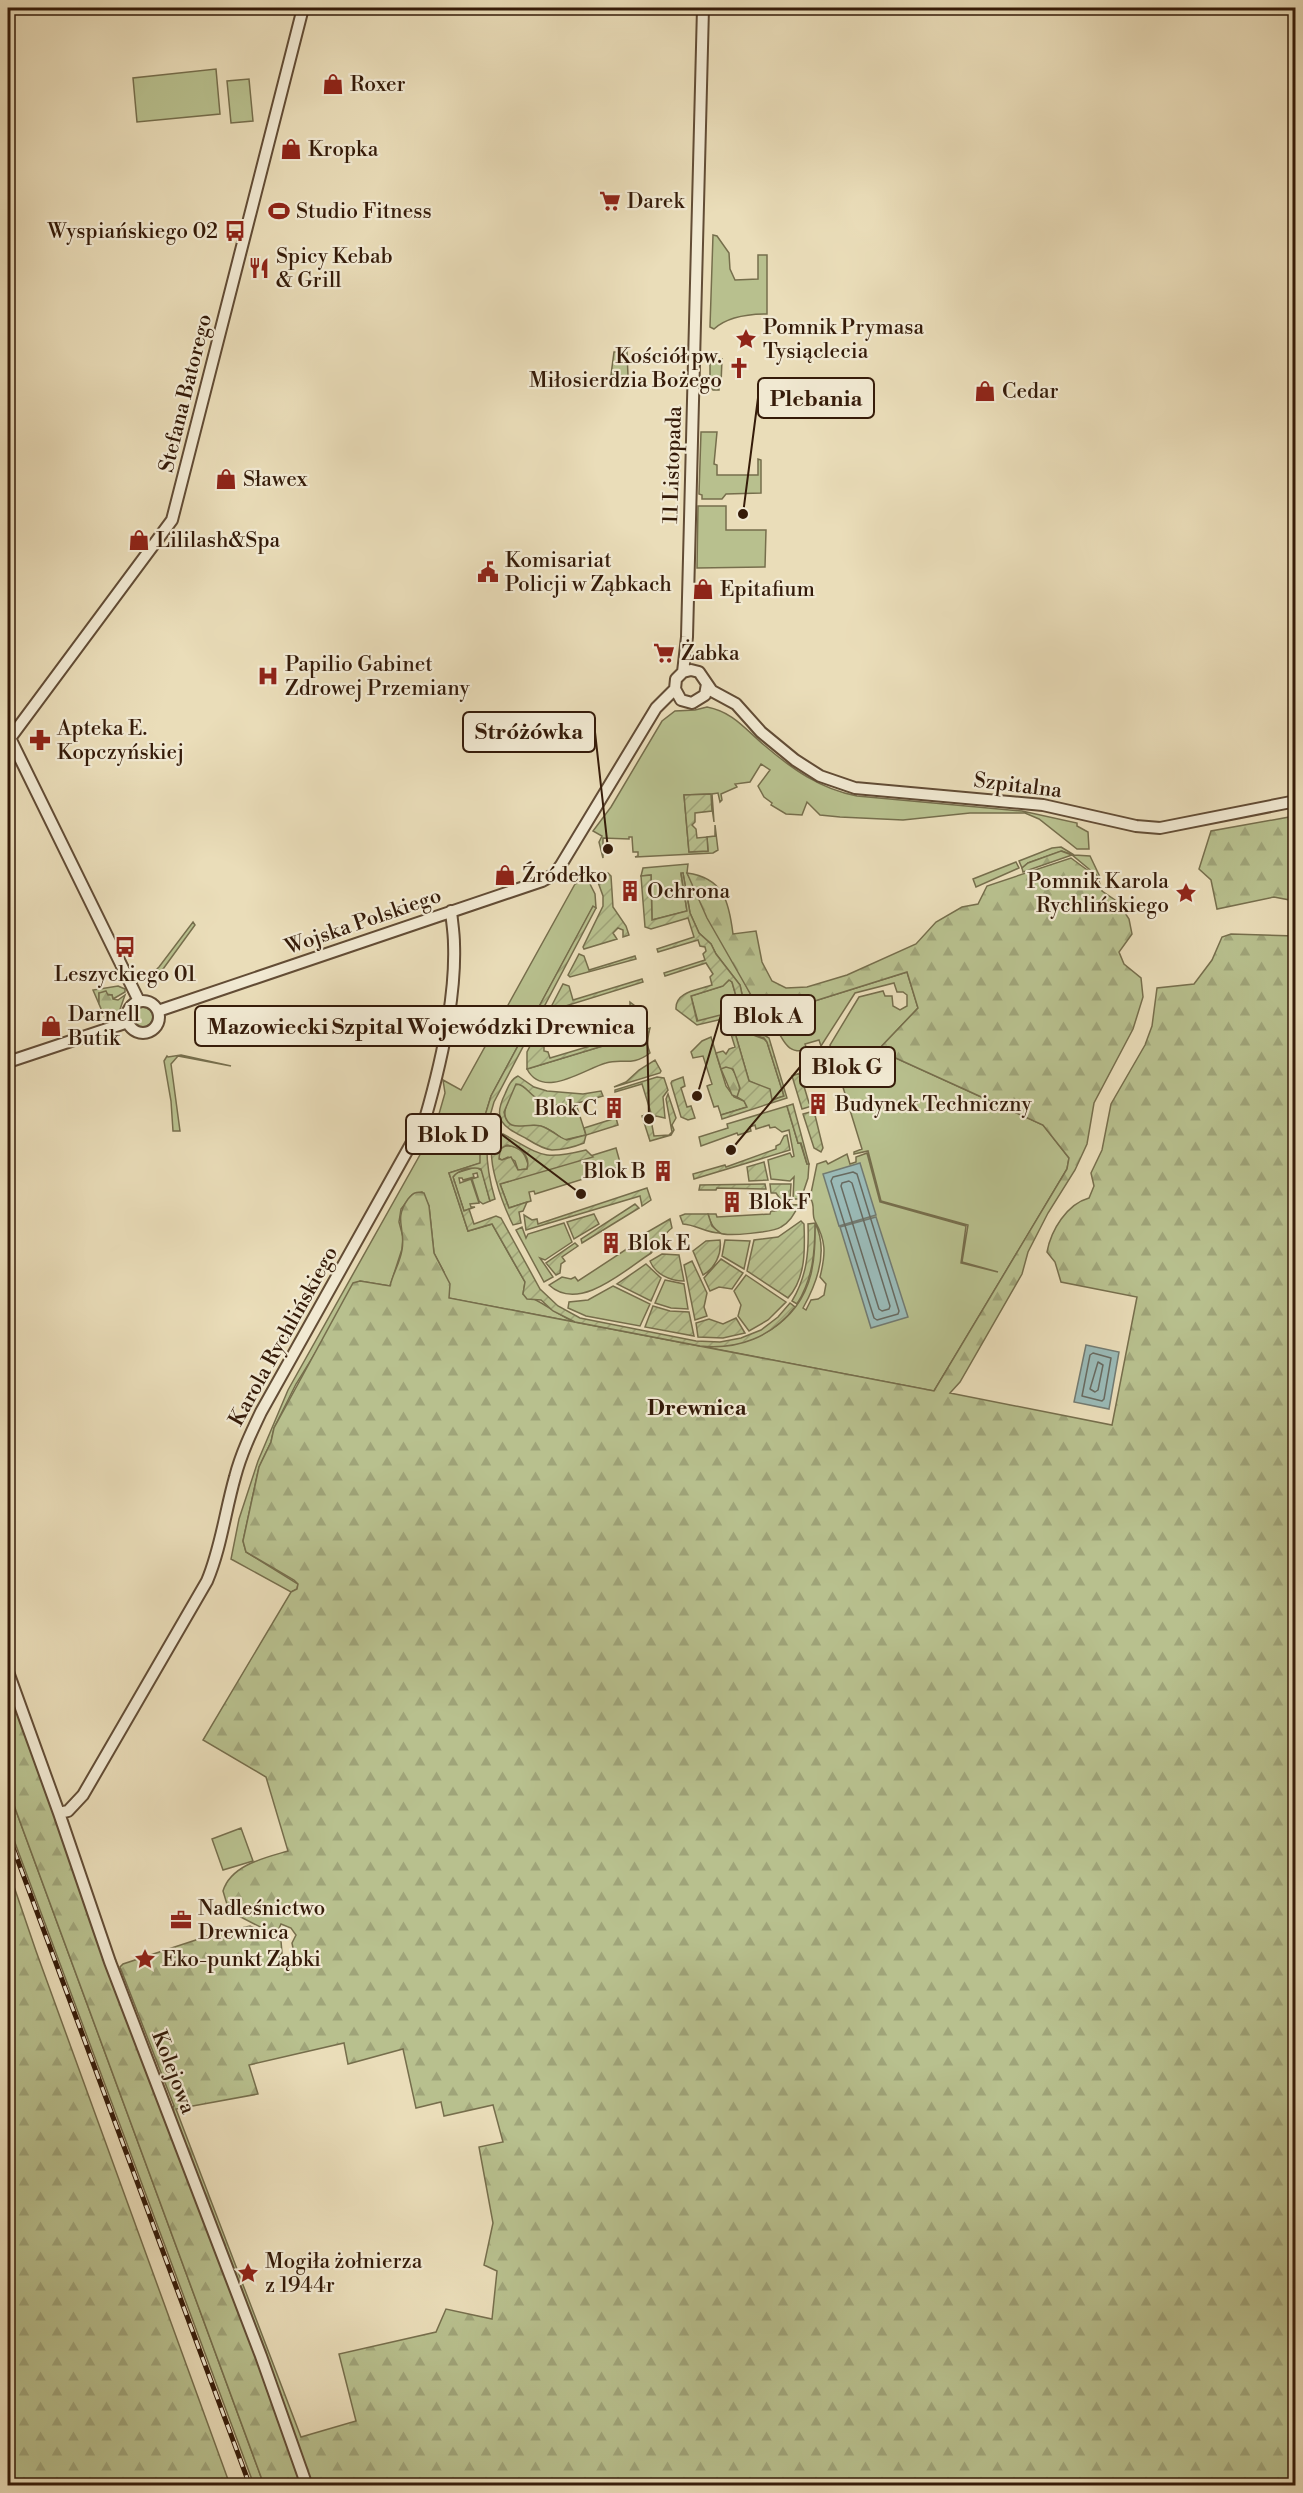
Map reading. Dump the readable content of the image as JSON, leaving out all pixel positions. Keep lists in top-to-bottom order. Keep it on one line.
{"streets":{"street":["Stefana Batorego","11 Listopada","Szpitalna","Wojska Polskiego","Karola Rychlińskiego","Kolejowa"]},"crossings":[["Wojska Polskiego","Karola Rychlińskiego"],["Karola Rychlińskiego","Kolejowa"]],"districts":["Drewnica"],"places":{"shop":["Roxer","Kropka","Cedar","Sławex","Lililash&Spa","Epitafium","Źródełko","Darnell Butik"],"supermarket":["Darek","Żabka"],"sports":["Studio Fitness"],"bus stop":["Wyspiańskiego 02","Leszyckiego 01"],"restaurant":["Spicy Kebab & Grill"],"place":["Pomnik Prymasa Tysiąclecia","Pomnik Karola Rychlińskiego","Eko-punkt Ząbki","Mogiła żołnierza z 1944r"],"church":["Kościół pw. Miłosierdzia Bożego"],"other":["Plebania","Stróżówka","Blok A","Mazowiecki Szpital Wojewódzki Drewnica","Blok G","Blok D"],"public building":["Komisariat Policji w Ząbkach"],"hospital":["Papilio Gabinet Zdrowej Przemiany"],"pharmacy":["Apteka E. Kopczyńskiej"],"building":["Ochrona","Budynek Techniczny","Blok C","Blok B","Blok F","Blok E"],"office":["Nadleśnictwo Drewnica"]}}
